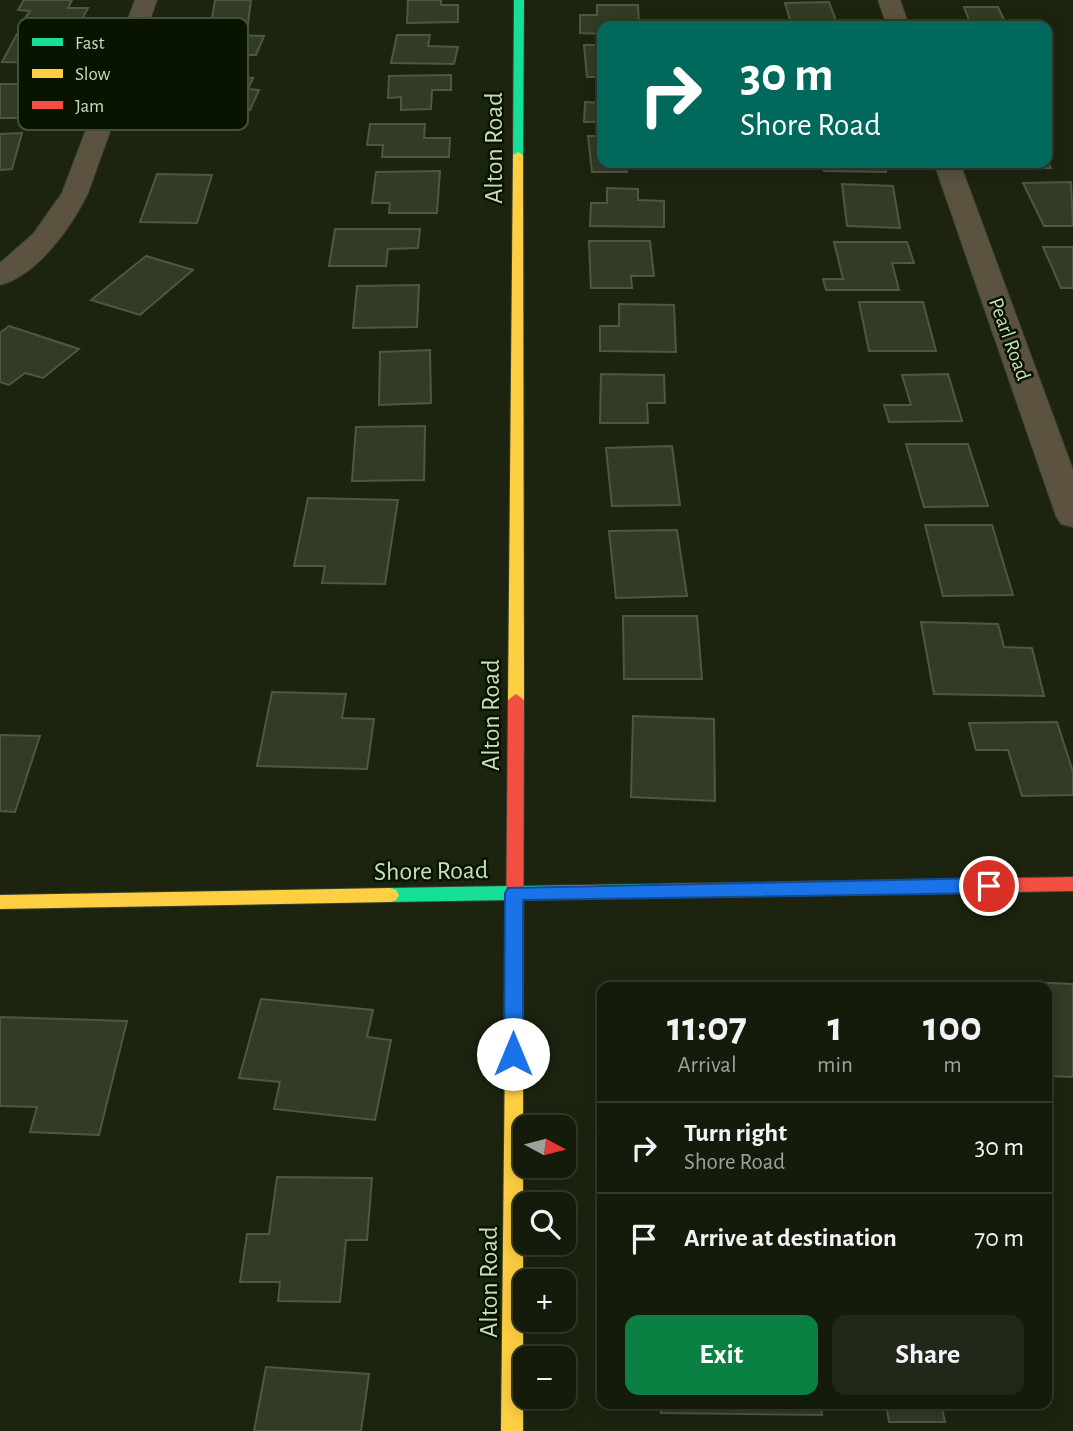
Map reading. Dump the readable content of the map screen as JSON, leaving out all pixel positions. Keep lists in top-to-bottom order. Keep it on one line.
{"streets":{"street":["Alton Road","Pearl Road","Shore Road"]},"crossings":[["Alton Road","Shore Road"]],"legend":["Fast","Slow","Jam"],"north":"right","page":{"turn":["30 m","Shore Road"],"eta":["11:07","Arrival","1","min","100","m"],"list":[{"name":"Turn right","note":"Shore Road","value":"30 m"},{"name":"Arrive at destination","value":"70 m"}],"map_buttons":["+","−"],"buttons":["Exit","Share"]}}
